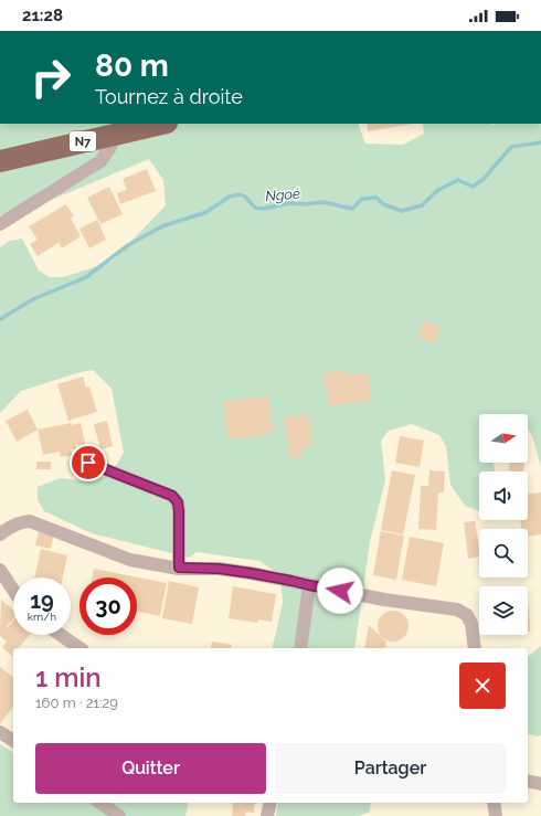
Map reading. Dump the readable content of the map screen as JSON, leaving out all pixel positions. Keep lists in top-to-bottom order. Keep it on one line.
{"streets":{"highway":["N7"]},"water":["Ngoé"],"north":"right","page":{"status":"21:28","turn":["80 m","Tournez à droite"],"speed":"19 km/h","limit":"30","heading":["1 min","160 m · 21:29"],"buttons":["Quitter","Partager"]}}
